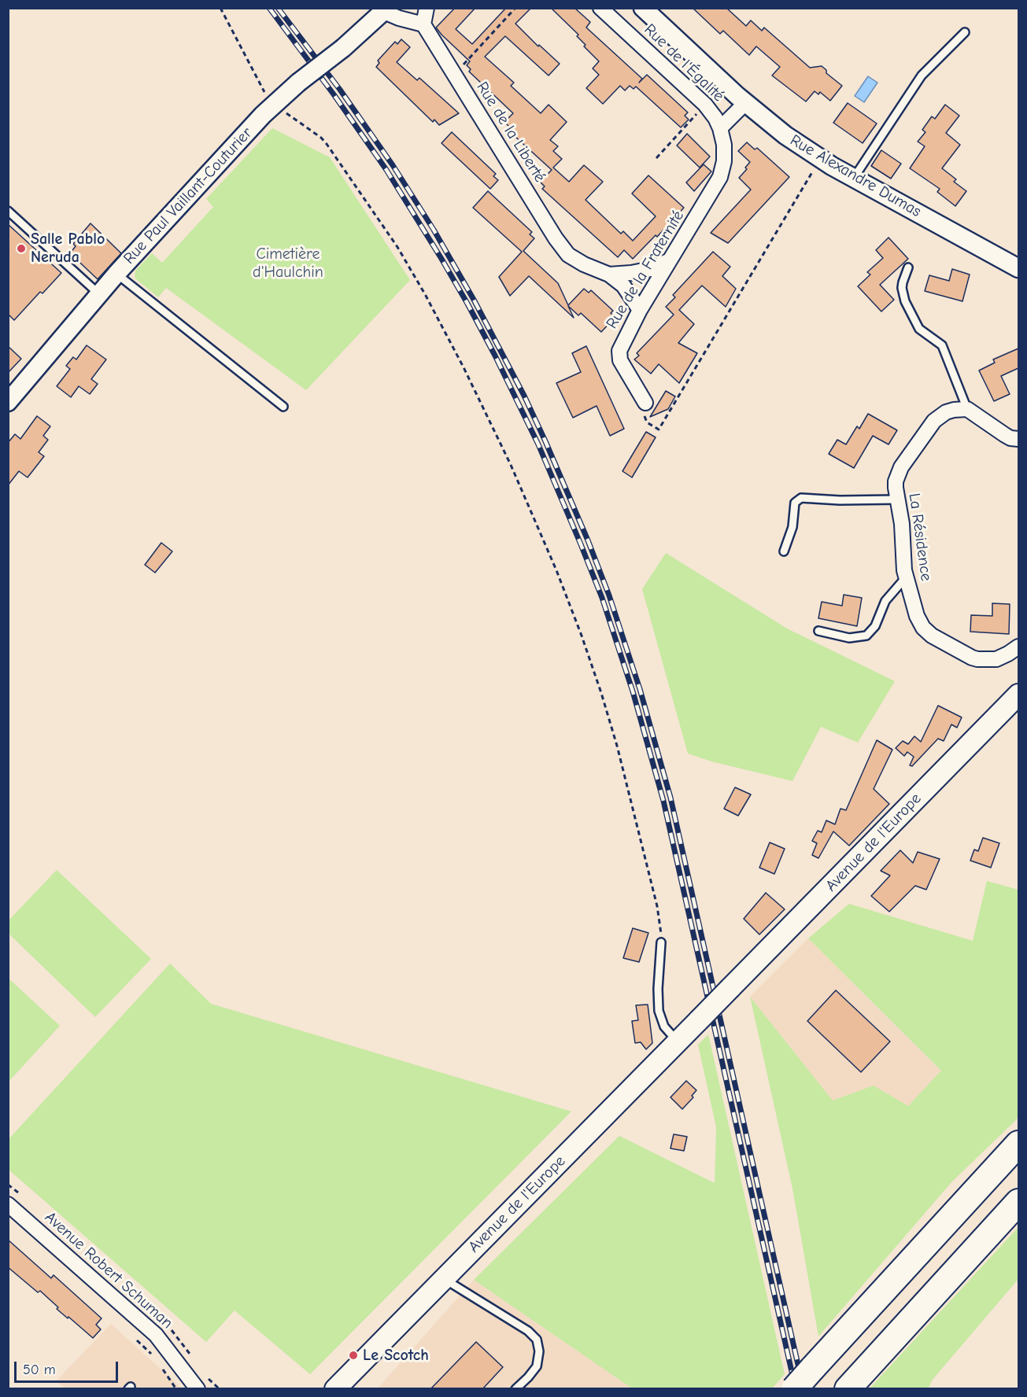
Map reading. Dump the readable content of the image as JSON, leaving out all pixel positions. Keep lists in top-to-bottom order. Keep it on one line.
{"streets":{"main road":["Avenue de l'Europe"],"street":["Rue de l'Égalité","Rue de la Liberté","Rue Alexandre Dumas","Rue Paul Vaillant-Couturier","Rue de la Fraternité","La Résidence","Avenue Robert Schuman"]},"crossings":[["Rue de l'Égalité","Rue de la Fraternité"],["Rue de la Liberté","Rue de la Fraternité"]],"parks":["Cimetière d'Haulchin"],"places":["Salle Pablo Neruda","Le Scotch"],"scale_bar":"50 m"}
